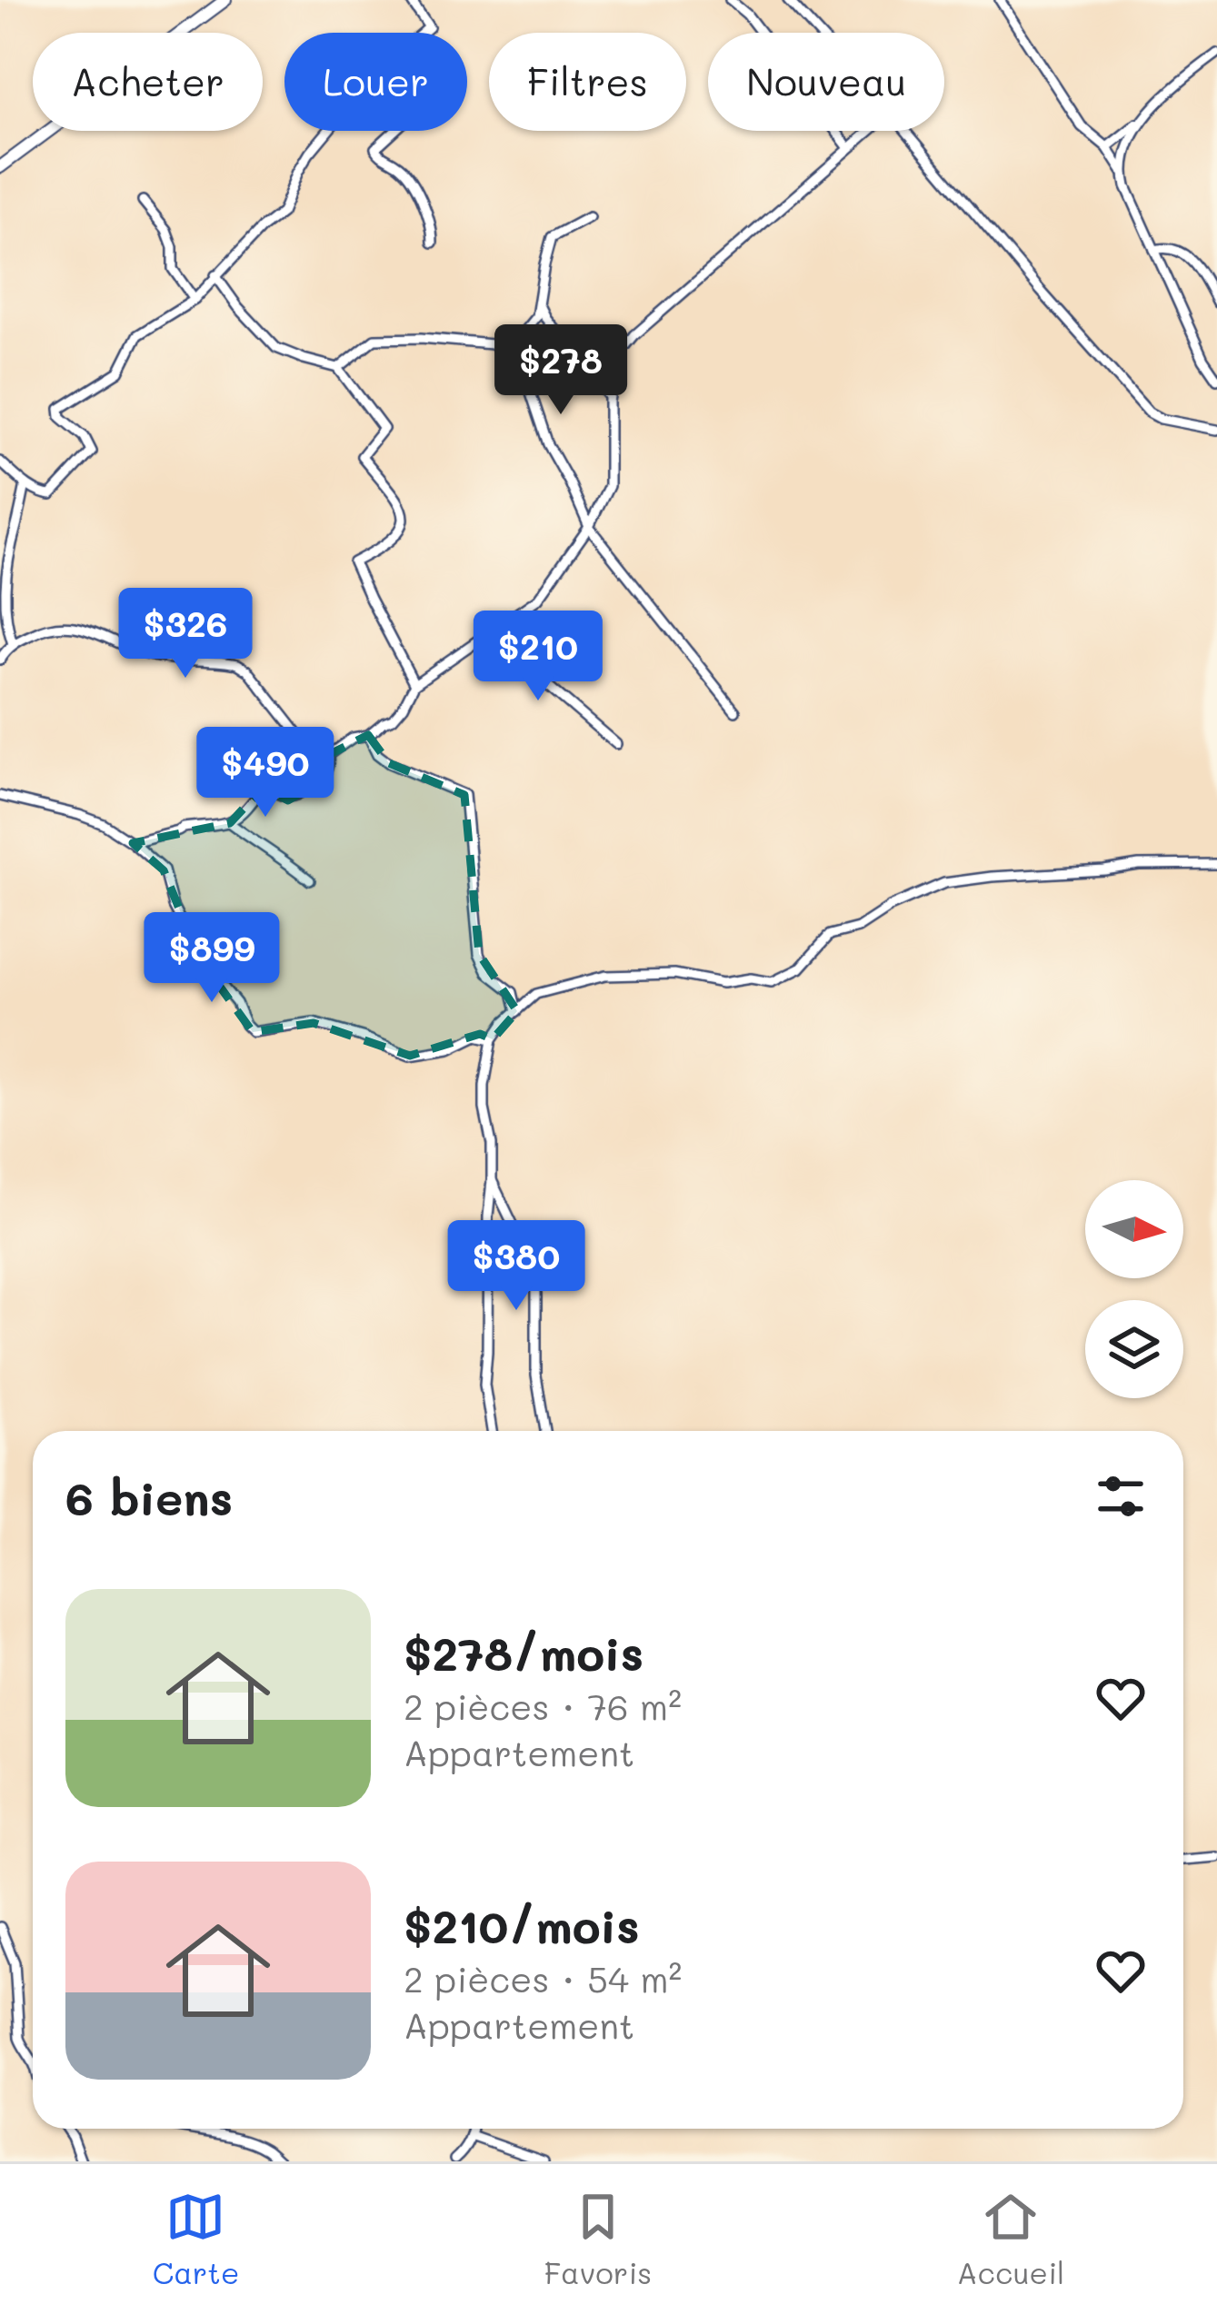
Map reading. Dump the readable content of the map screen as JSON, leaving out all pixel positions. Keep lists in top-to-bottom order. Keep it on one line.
{"north":"right","page":{"chip":["Acheter","Louer","Filtres","Nouveau"],"price":["$278","$326","$210","$490","$899","$380"],"heading":"6 biens","list":[{"name":"$278/mois","note":"2 pièces · 76 m² · Appartement"},{"name":"$210/mois","note":"2 pièces · 54 m² · Appartement"}],"tabs":["Carte","Favoris","Accueil"]}}
